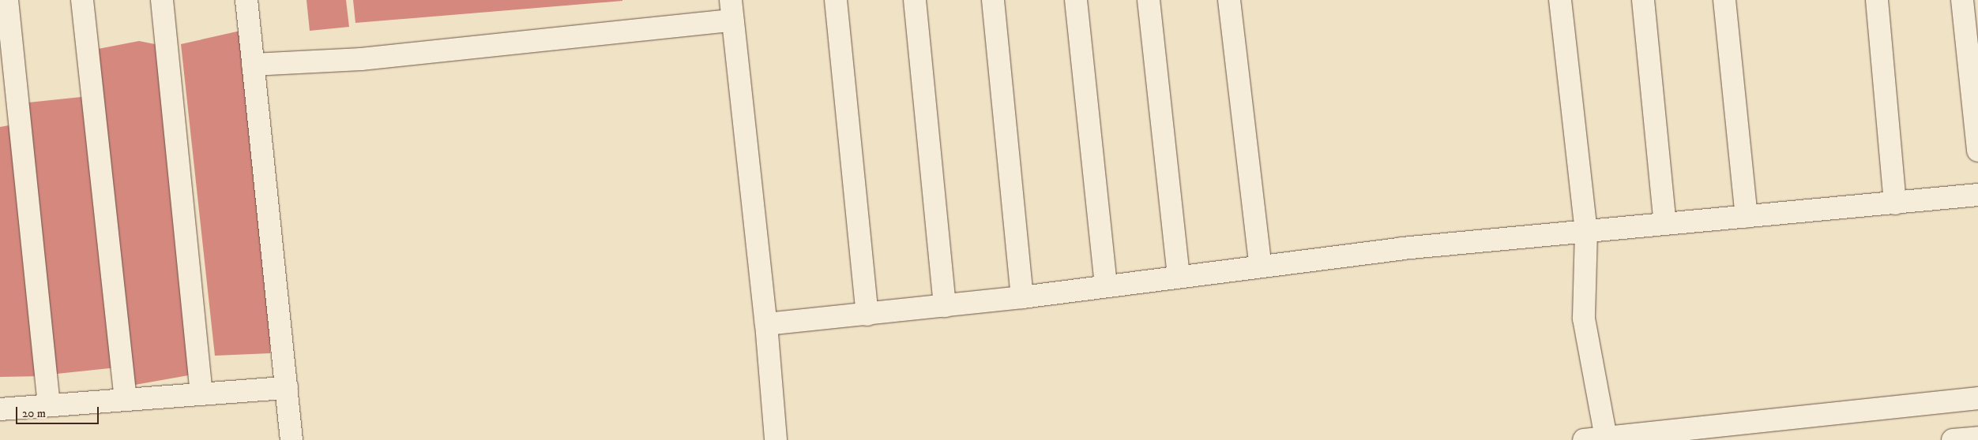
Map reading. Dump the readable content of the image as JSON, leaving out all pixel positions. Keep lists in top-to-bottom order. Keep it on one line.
{"scale_bar":"20 m"}
